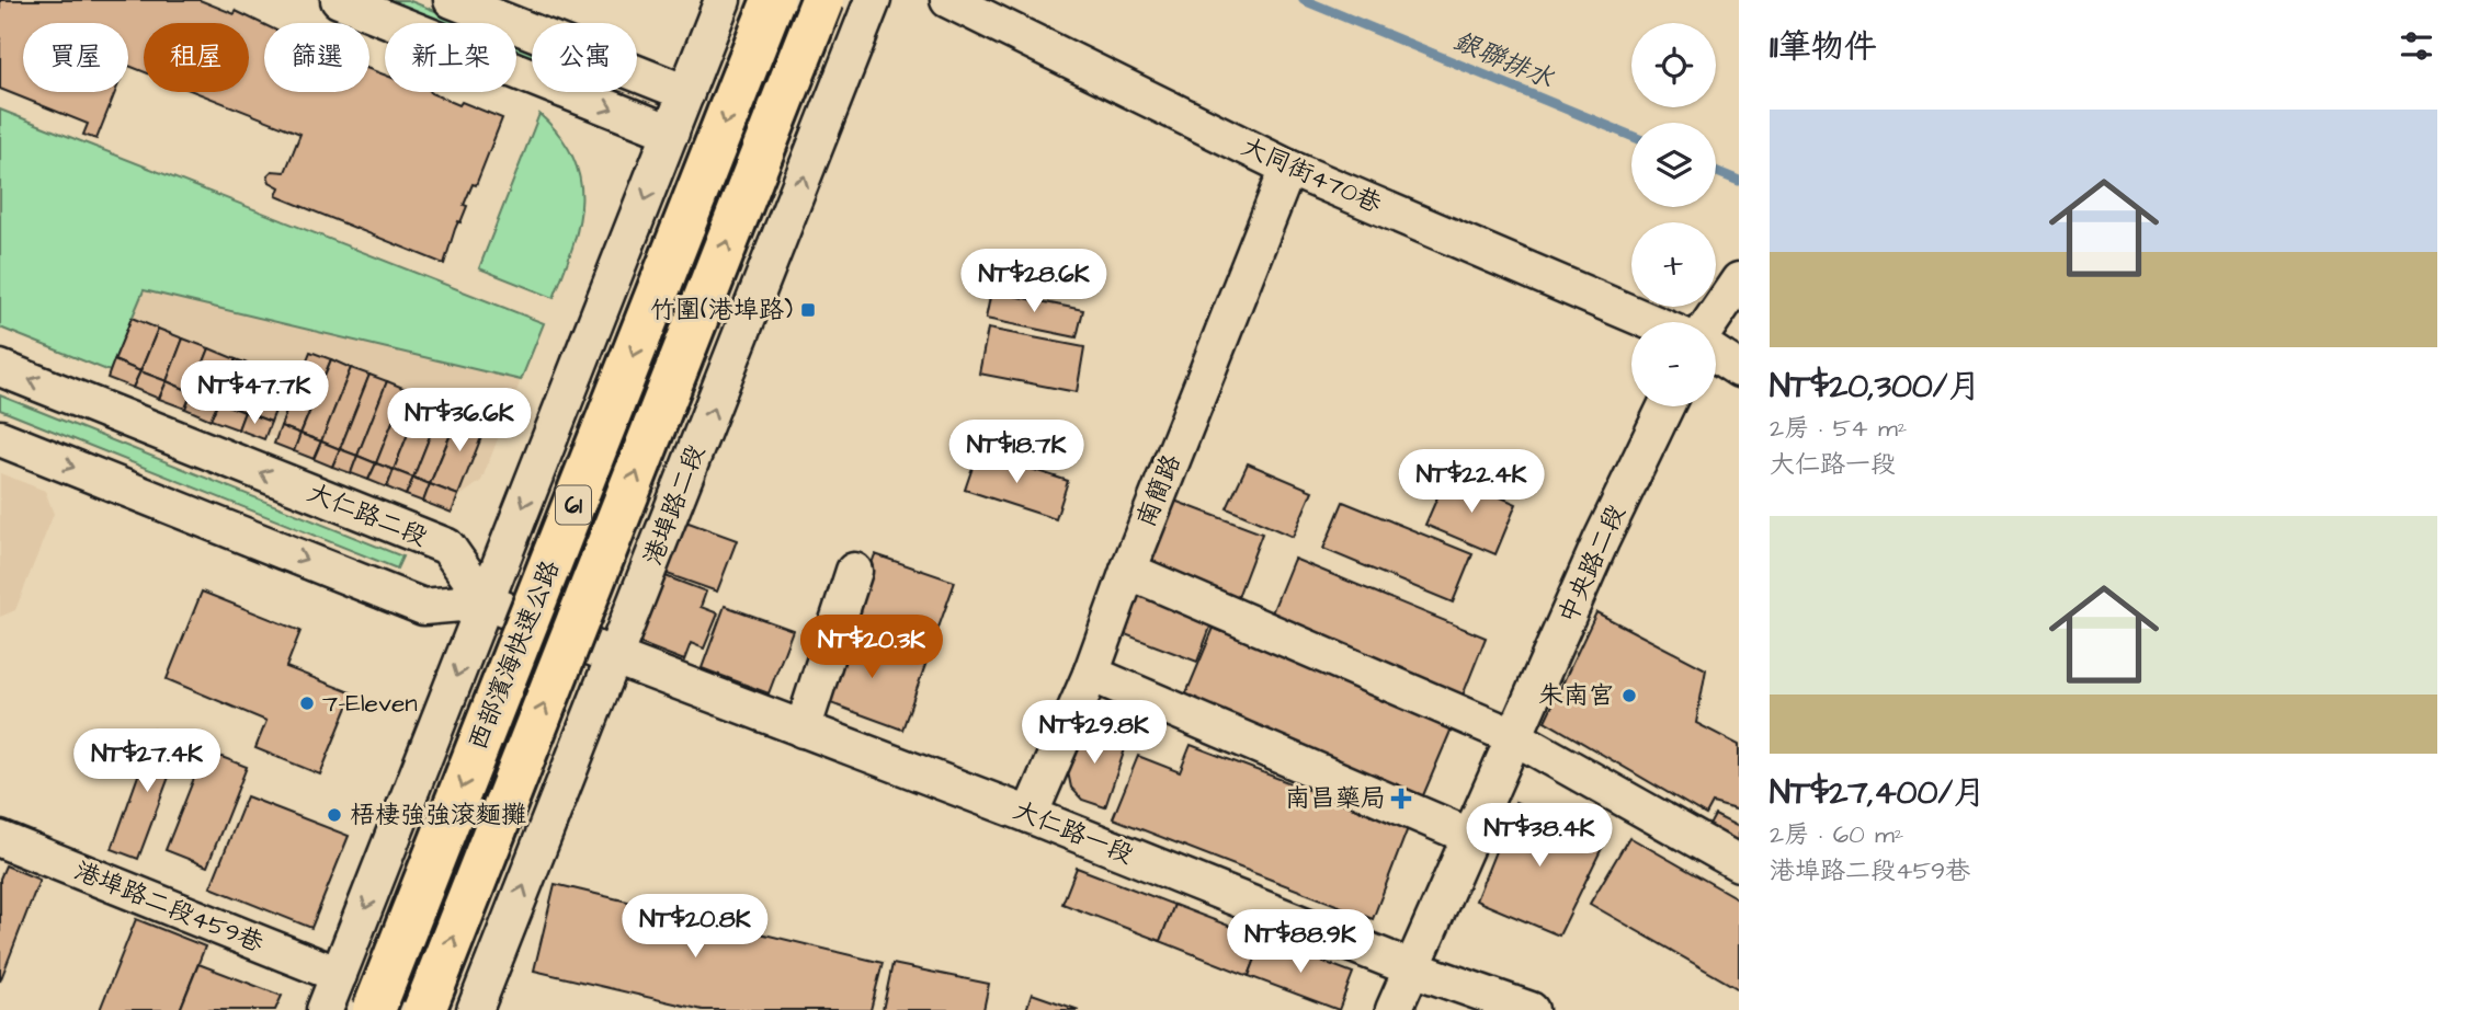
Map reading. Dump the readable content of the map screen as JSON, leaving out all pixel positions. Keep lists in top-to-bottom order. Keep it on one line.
{"streets":{"highway":["61","西部濱海快速公路"],"street":["大同街470巷","南簡路","港埠路二段","大仁路二段","中央路二段","大仁路一段","港埠路二段459巷"]},"crossings":[["大同街470巷","南簡路"],["南簡路","大仁路一段"],["港埠路二段","大仁路一段"],["大仁路二段","大仁路一段"],["中央路二段","大仁路一段"]],"water":["銀聯排水"],"places":{"transit":["竹圍(港埠路)"],"other":["朱南宮","7-Eleven","梧棲強強滾麵攤"],"health":["南昌藥局"]},"page":{"heading":"11筆物件","map_buttons":["+","−"],"chip":["買屋","租屋","篩選","新上架","公寓"],"list":[{"name":"NT$20,300/月","note":"2房 · 54 m² · 大仁路一段"},{"name":"NT$27,400/月","note":"2房 · 60 m² · 港埠路二段459巷"}],"price":["NT$28.6K","NT$47.7K","NT$36.6K","NT$18.7K","NT$22.4K","NT$20.3K","NT$29.8K","NT$27.4K","NT$38.4K","NT$20.8K","NT$88.9K"]}}
